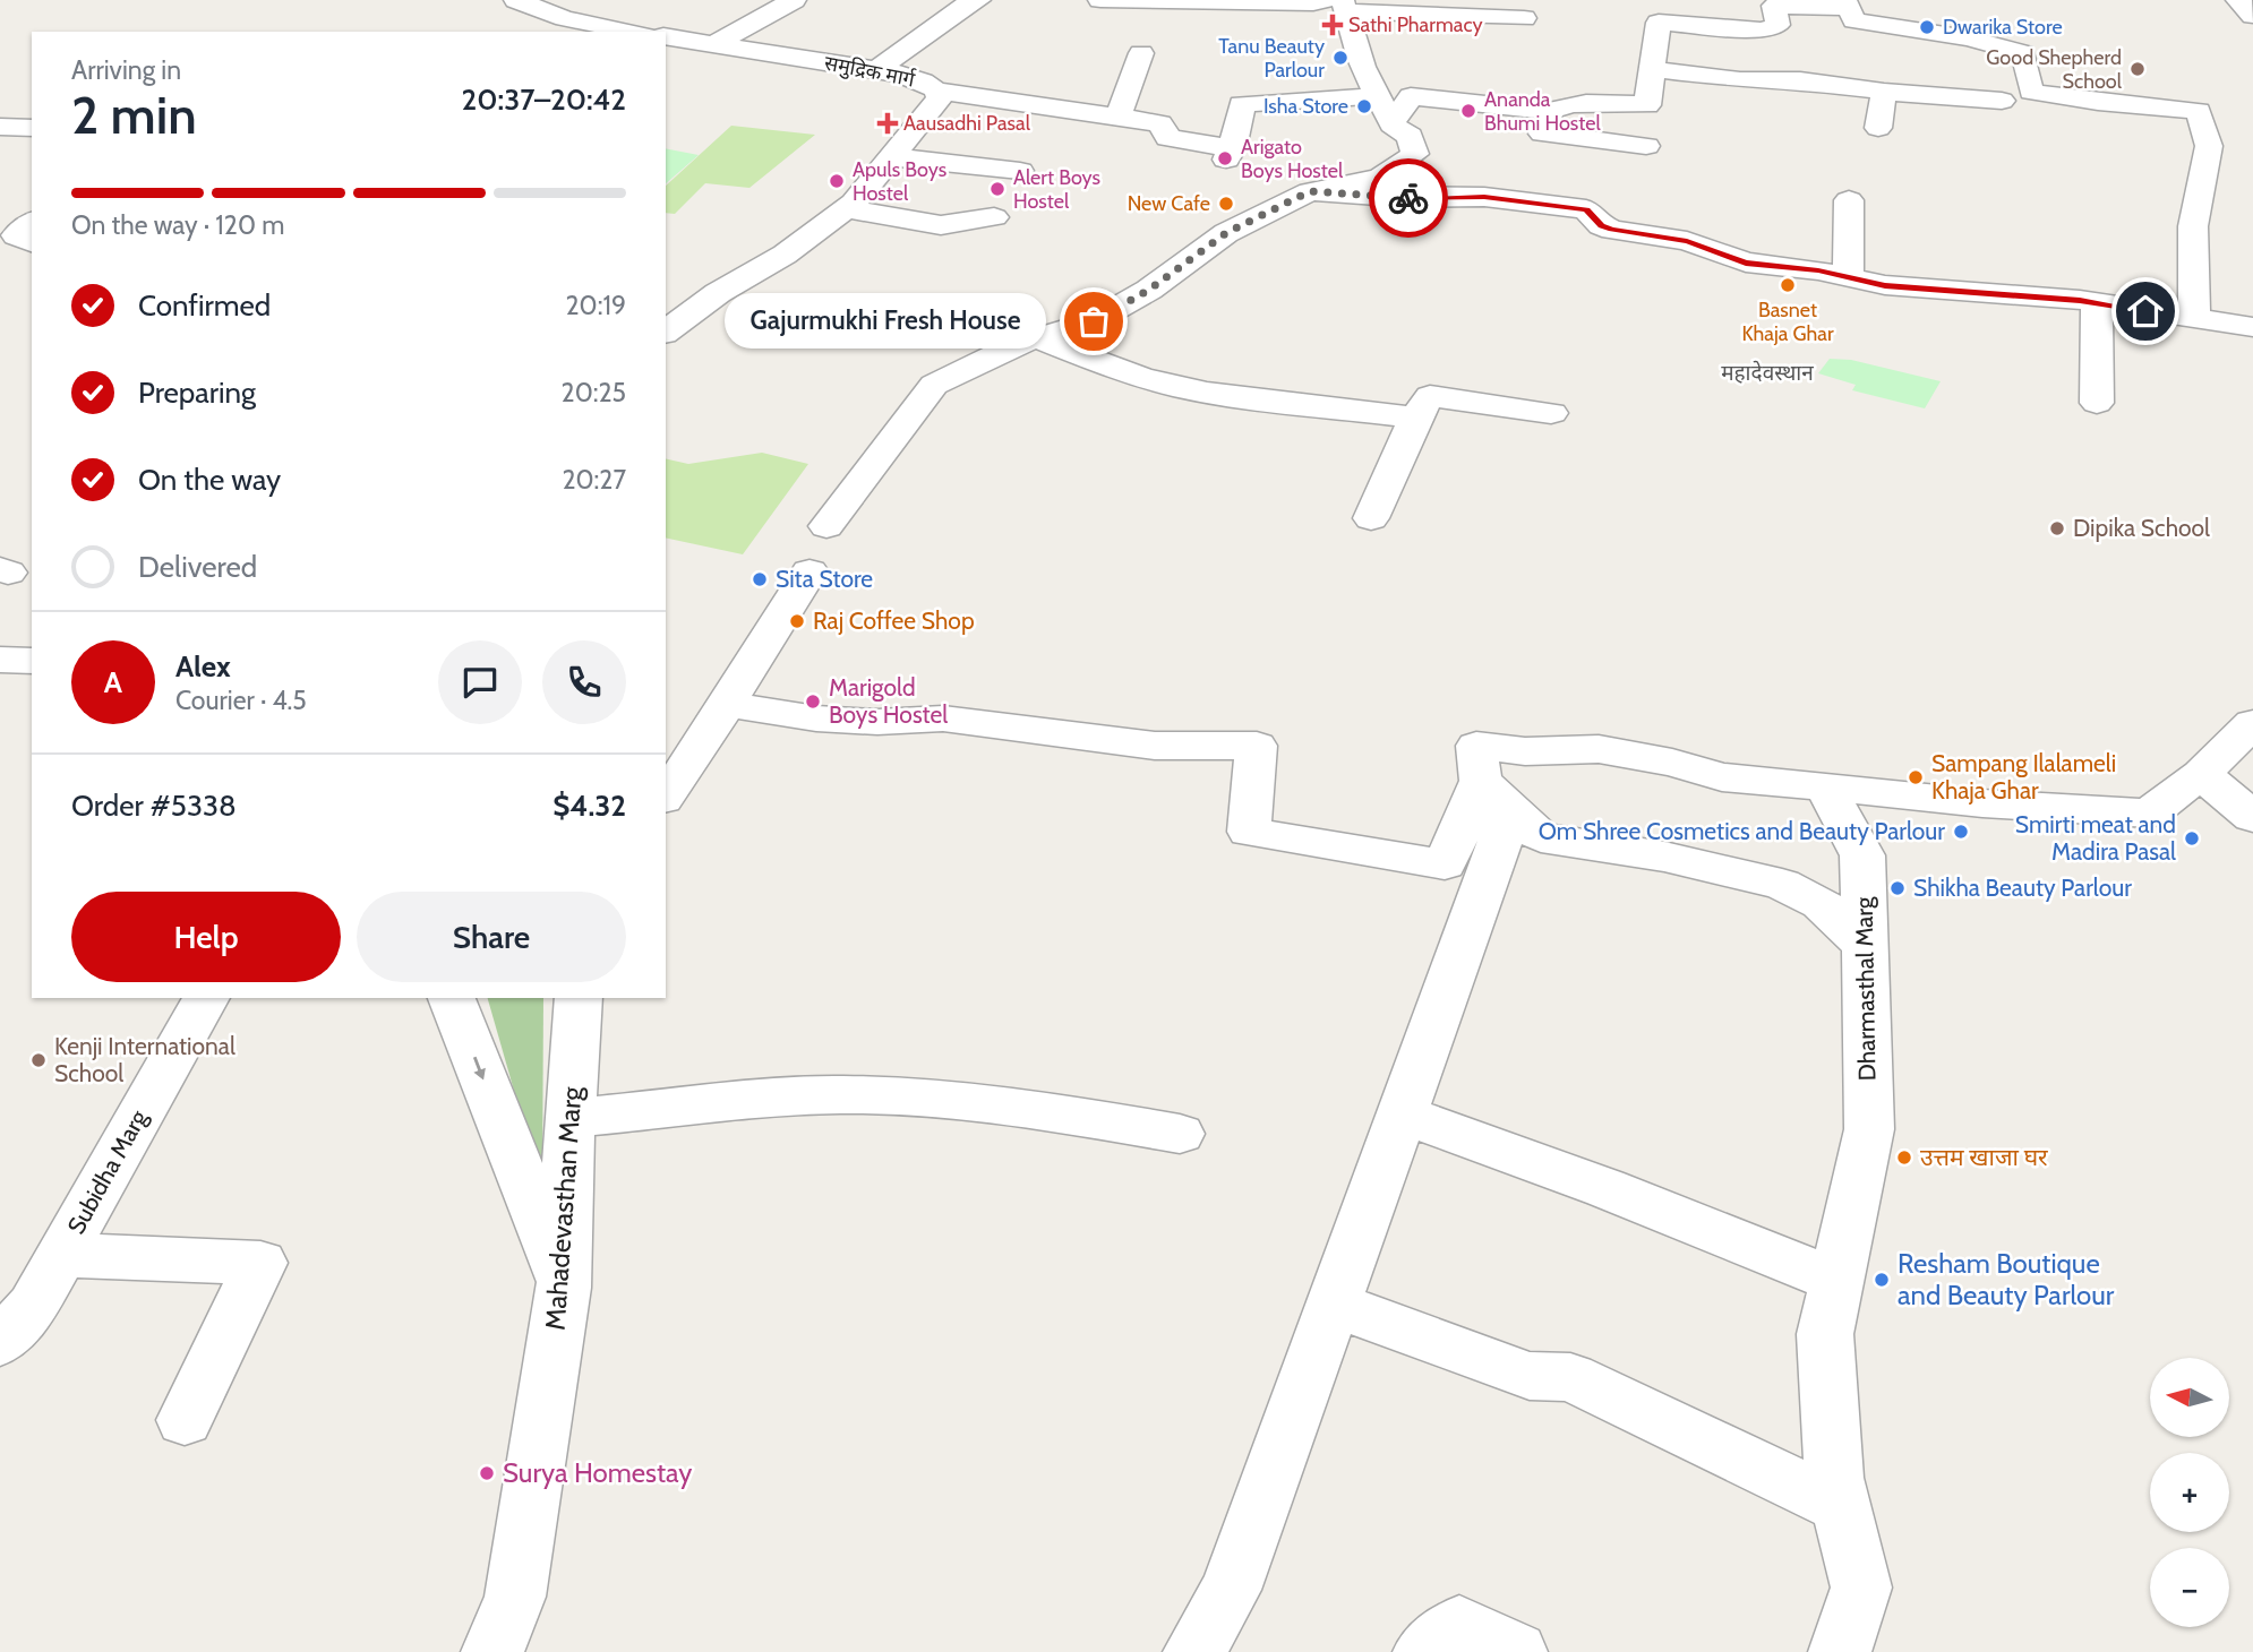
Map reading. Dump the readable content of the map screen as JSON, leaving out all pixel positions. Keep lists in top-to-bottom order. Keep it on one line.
{"streets":{"street":["समुद्रिक मार्ग","Dharmasthal Marg","Subidha Marg","Mahadevasthan Marg"]},"districts":["महादेवस्थान"],"places":{"health":["Sathi Pharmacy","Aausadhi Pasal"],"other":["Dwarika Store","Tanu Beauty Parlour","Good Shepherd School","Isha Store","Ananda Bhumi Hostel","Arigato Boys Hostel","Apuls Boys Hostel","Alert Boys Hostel","New Cafe","Basnet Khaja Ghar","Gajurmukhi Fresh House","Dipika School","Sita Store","Raj Coffee Shop","Marigold Boys Hostel","Sampang Ilalameli Khaja Ghar","Om Shree Cosmetics and Beauty Parlour","Smirti meat and Madira Pasal","Shikha Beauty Parlour","Kenji International School","उत्तम खाजा घर","Resham Boutique and Beauty Parlour","Surya Homestay"]},"north":"left","page":{"heading":["2 min","Arriving in","20:37–20:42"],"panel":["Alex","Courier · 4.5","Order #5338","$4.32"],"bar":"On the way · 120 m","list":[["Confirmed","20:19"],["Preparing","20:25"],["On the way","20:27"],"Delivered"],"bubble":"Gajurmukhi Fresh House","round":"A","buttons":["Help","Share"],"map_buttons":["+","−"]}}
